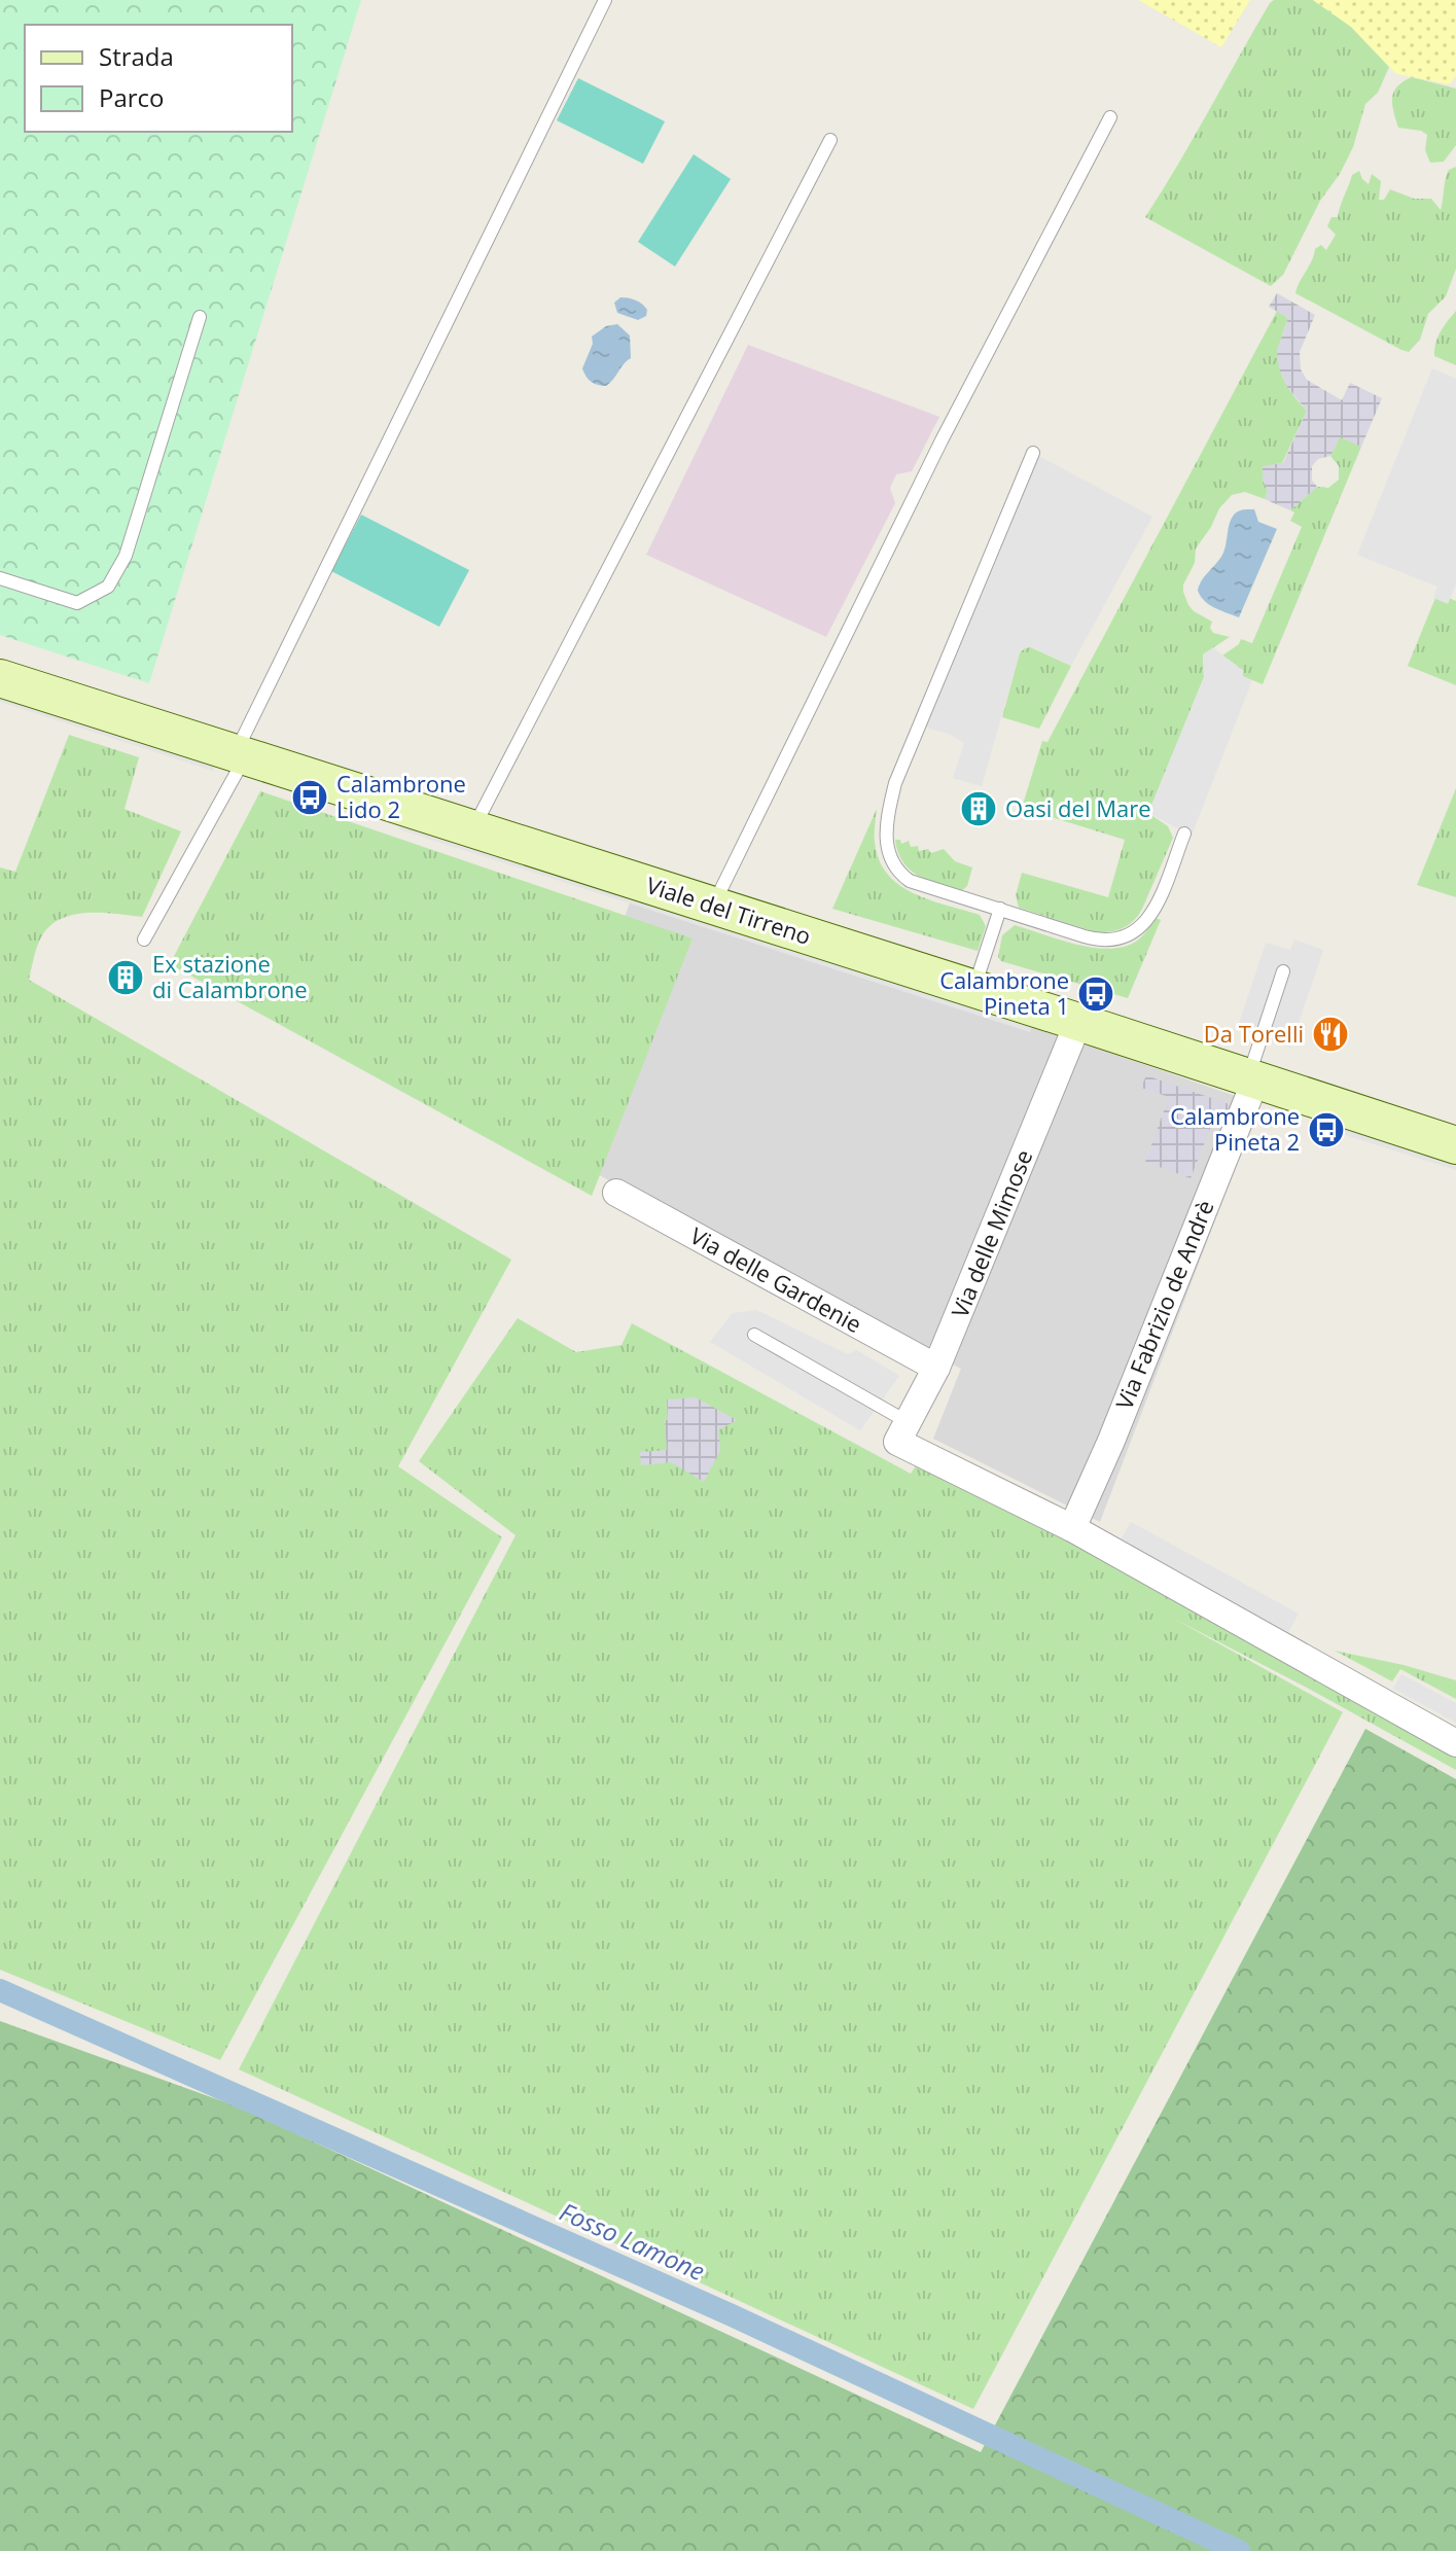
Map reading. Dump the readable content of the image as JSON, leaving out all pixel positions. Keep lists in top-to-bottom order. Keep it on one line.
{"streets":{"main road":["Viale del Tirreno"],"street":["Via delle Mimose","Via delle Gardenie","Via Fabrizio de Andrè"]},"crossings":[["Viale del Tirreno","Via delle Mimose"],["Viale del Tirreno","Via Fabrizio de Andrè"],["Via delle Mimose","Via delle Gardenie"]],"water":["Fosso Lamone"],"places":{"bus stop":["Calambrone Lido 2","Calambrone Pineta 1","Calambrone Pineta 2"],"building":["Oasi del Mare","Ex stazione di Calambrone"],"restaurant":["Da Torelli"]},"legend":["Strada","Parco"]}
